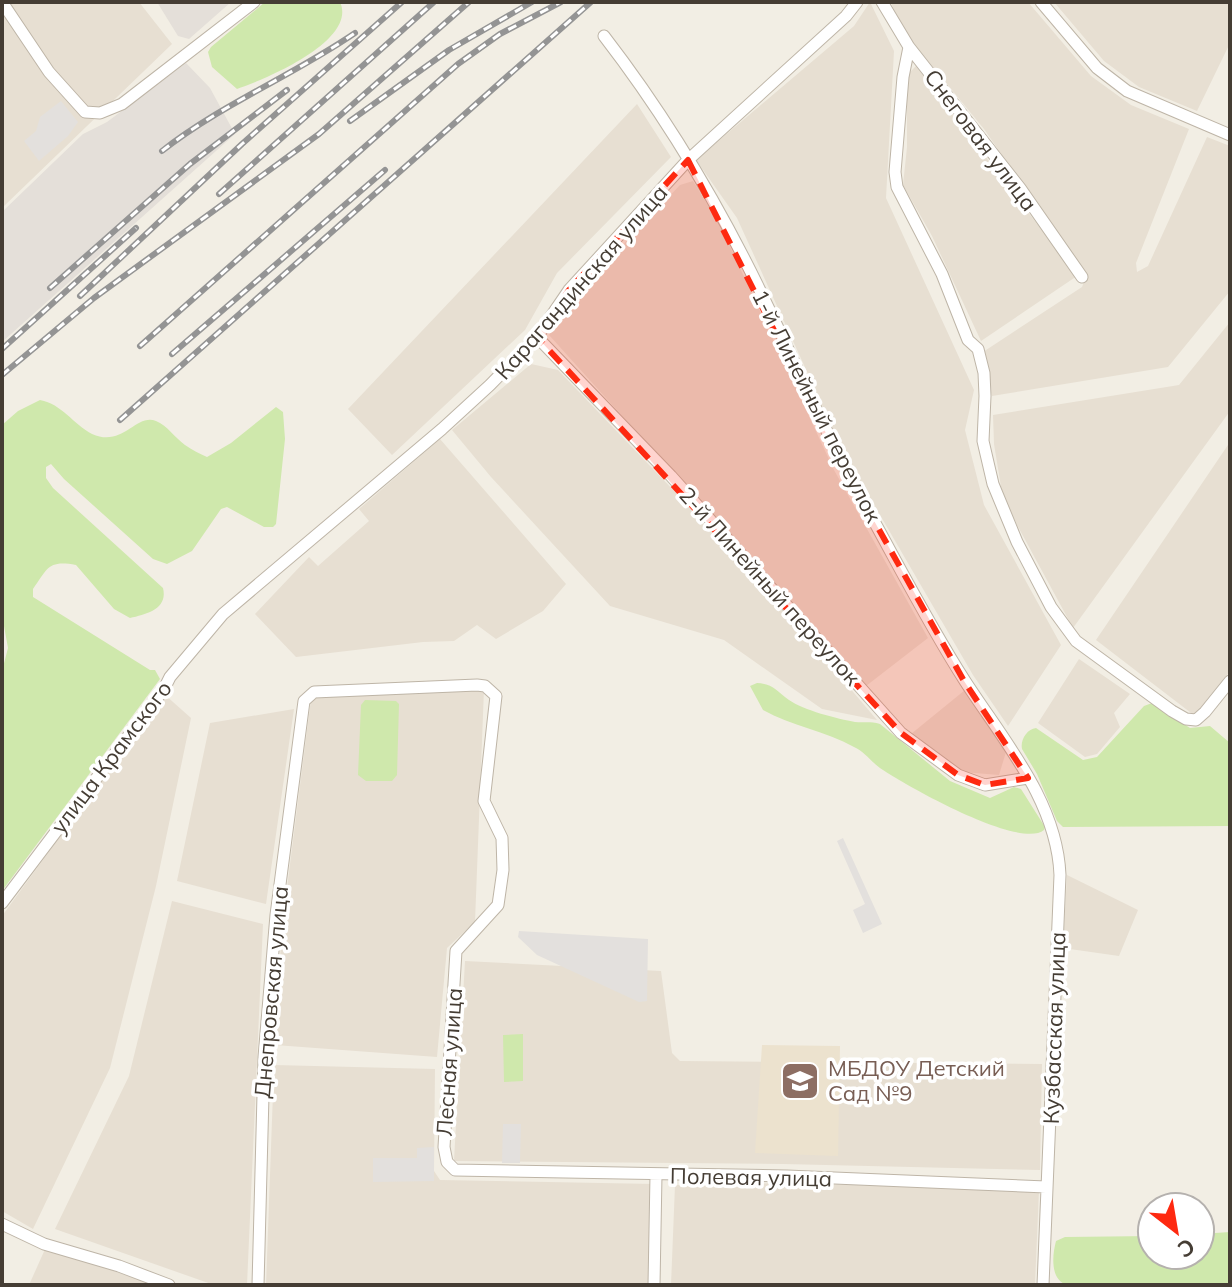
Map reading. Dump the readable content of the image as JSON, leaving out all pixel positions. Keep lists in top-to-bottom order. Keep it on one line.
{"streets":{"street":["Снеговая улица","Карагандинская улица","1-й Линейный переулок","2-й Линейный переулок","улица Крамского","Днепровская улица","Кузбасская улица","Лесная улица","Полевая улица"]},"crossings":[["Карагандинская улица","1-й Линейный переулок"],["Карагандинская улица","2-й Линейный переулок"],["Карагандинская улица","улица Крамского"],["1-й Линейный переулок","2-й Линейный переулок"],["1-й Линейный переулок","Кузбасская улица"],["2-й Линейный переулок","Кузбасская улица"],["Днепровская улица","Лесная улица"],["Кузбасская улица","Полевая улица"],["Лесная улица","Полевая улица"]],"places":{"school or university":["МБДОУ Детский Сад №9"]},"north":"bottom right"}
